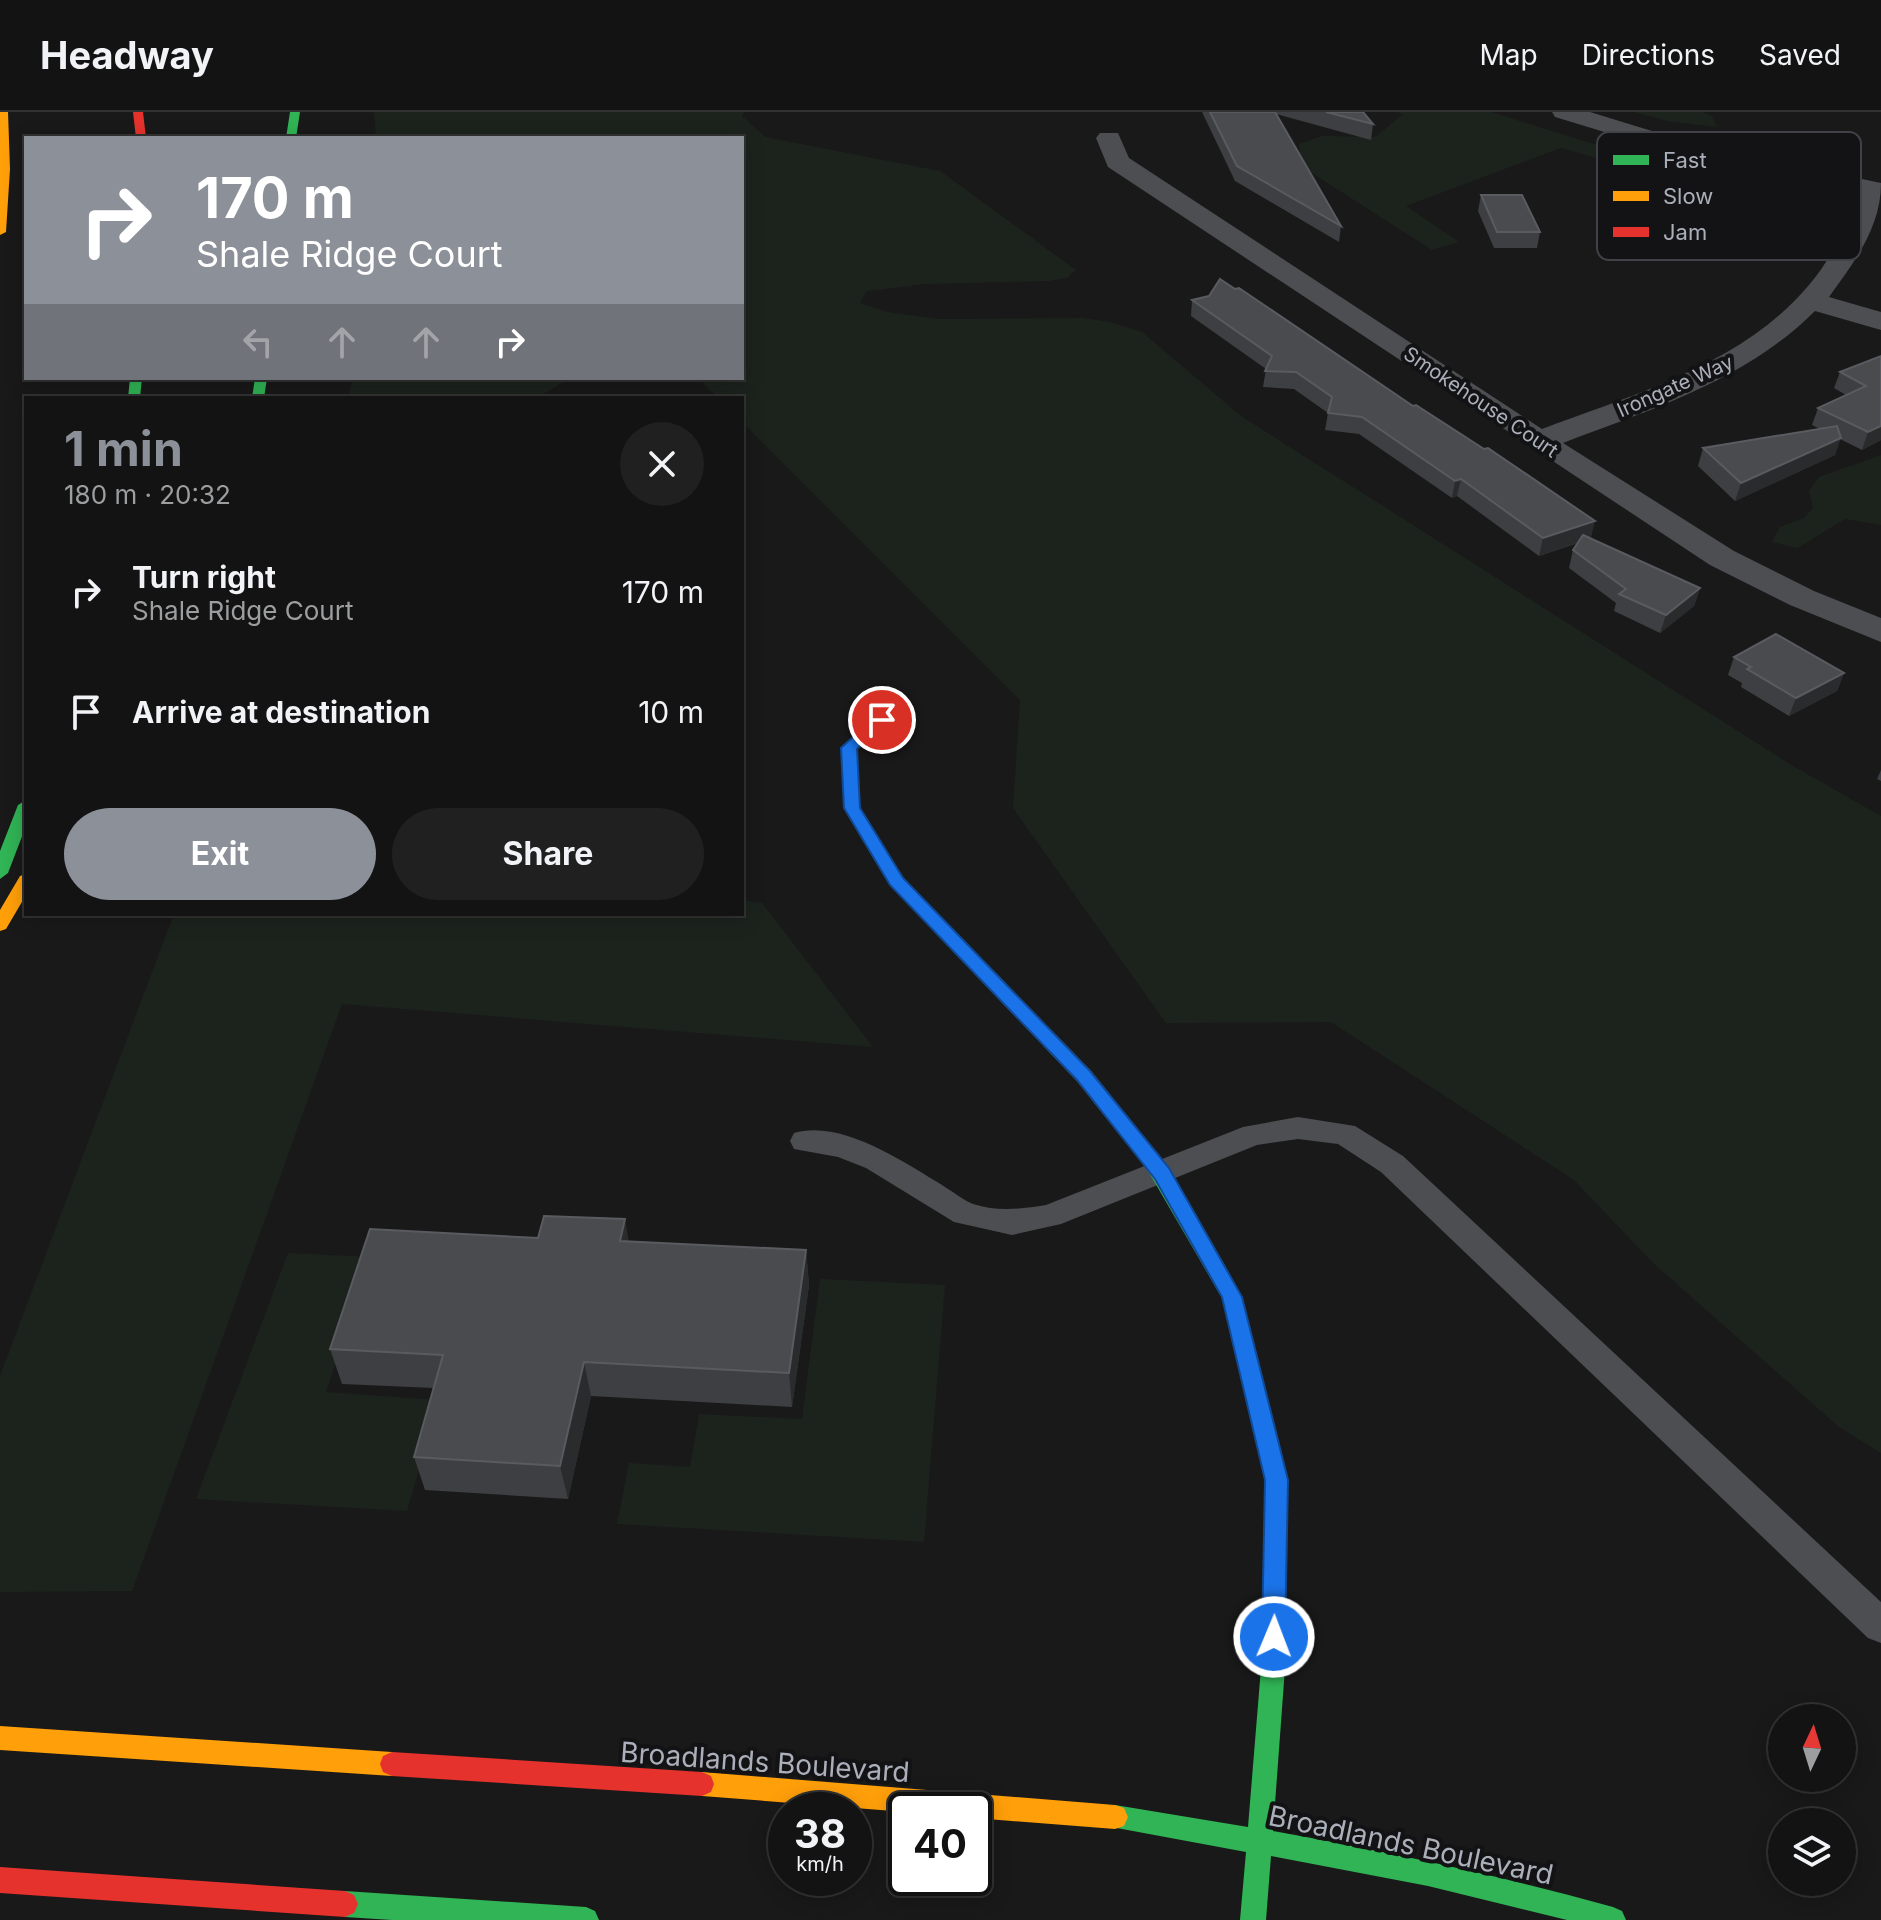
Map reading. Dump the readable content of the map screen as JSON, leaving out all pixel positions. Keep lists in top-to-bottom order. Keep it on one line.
{"streets":{"main road":["Broadlands Boulevard"],"street":["Irongate Way","Smokehouse Court"]},"crossings":[["Irongate Way","Smokehouse Court"]],"legend":["Fast","Slow","Jam"],"north":"top","page":{"header":"Headway","nav":["Map","Directions","Saved"],"turn":["170 m","Shale Ridge Court"],"heading":["1 min","180 m · 20:32"],"list":[{"name":"Turn right","note":"Shale Ridge Court","value":"170 m"},{"name":"Arrive at destination","value":"10 m"}],"buttons":["Exit","Share"],"speed":"38 km/h","limit":"40"}}
